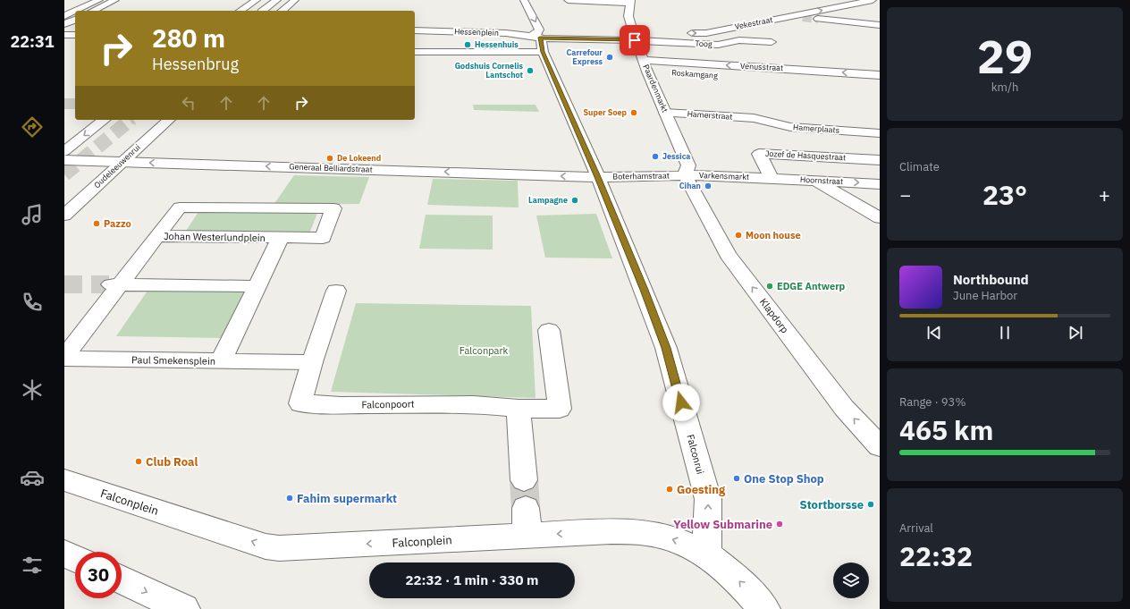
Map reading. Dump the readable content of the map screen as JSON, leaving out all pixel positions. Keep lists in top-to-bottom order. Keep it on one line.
{"streets":{"street":["Vekestraat","Hessenplein","Toog","Venusstraat","Roskamgang","Paardenmarkt","Hamerstraat","Hamerplaats","Jozef de Hasquestraat","Oudeleeuwenrui","Generaal Belliardstraat","Boterhamstraat","Varkensmarkt","Hoornstraat","Johan Westerlundplein","Klapdorp","Paul Smekensplein","Falconpoort","Falconrui","Falconplein"]},"crossings":[["Hessenplein","Toog"],["Hessenplein","Paardenmarkt"],["Hessenplein","Falconrui"],["Toog","Paardenmarkt"],["Venusstraat","Roskamgang"],["Venusstraat","Paardenmarkt"],["Roskamgang","Paardenmarkt"],["Paardenmarkt","Hamerstraat"],["Paardenmarkt","Boterhamstraat"],["Paardenmarkt","Varkensmarkt"],["Paardenmarkt","Klapdorp"],["Hamerstraat","Hamerplaats"],["Jozef de Hasquestraat","Varkensmarkt"],["Jozef de Hasquestraat","Hoornstraat"],["Oudeleeuwenrui","Generaal Belliardstraat"],["Generaal Belliardstraat","Boterhamstraat"],["Generaal Belliardstraat","Falconrui"],["Boterhamstraat","Varkensmarkt"],["Boterhamstraat","Klapdorp"],["Boterhamstraat","Falconrui"],["Varkensmarkt","Hoornstraat"],["Varkensmarkt","Klapdorp"],["Johan Westerlundplein","Paul Smekensplein"],["Falconrui","Falconplein"]],"one_way":["Klapdorp","Falconrui","Falconplein"],"parks":["Falconpark"],"places":["Hessenhuis","Carrefour Express","Godshuis Cornelis Lantschot","Super Soep","Jessica","De Lokeend","Cihan","Lampagne","Pazzo","Moon house","EDGE Antwerp","Club Roal","One Stop Shop","Goesting","Fahim supermarkt","Stortborsse","Yellow Submarine"],"page":{"tabs":"22:31","tile":[["29","km/h"],"Climate",["Range · 93%","465 km"],["Arrival","22:32"]],"turn":["280 m","Hessenbrug"],"heat":["−","23°","+"],"song":["Northbound","June Harbor"],"limit":"30","trip":"22:32 · 1 min · 330 m"}}
